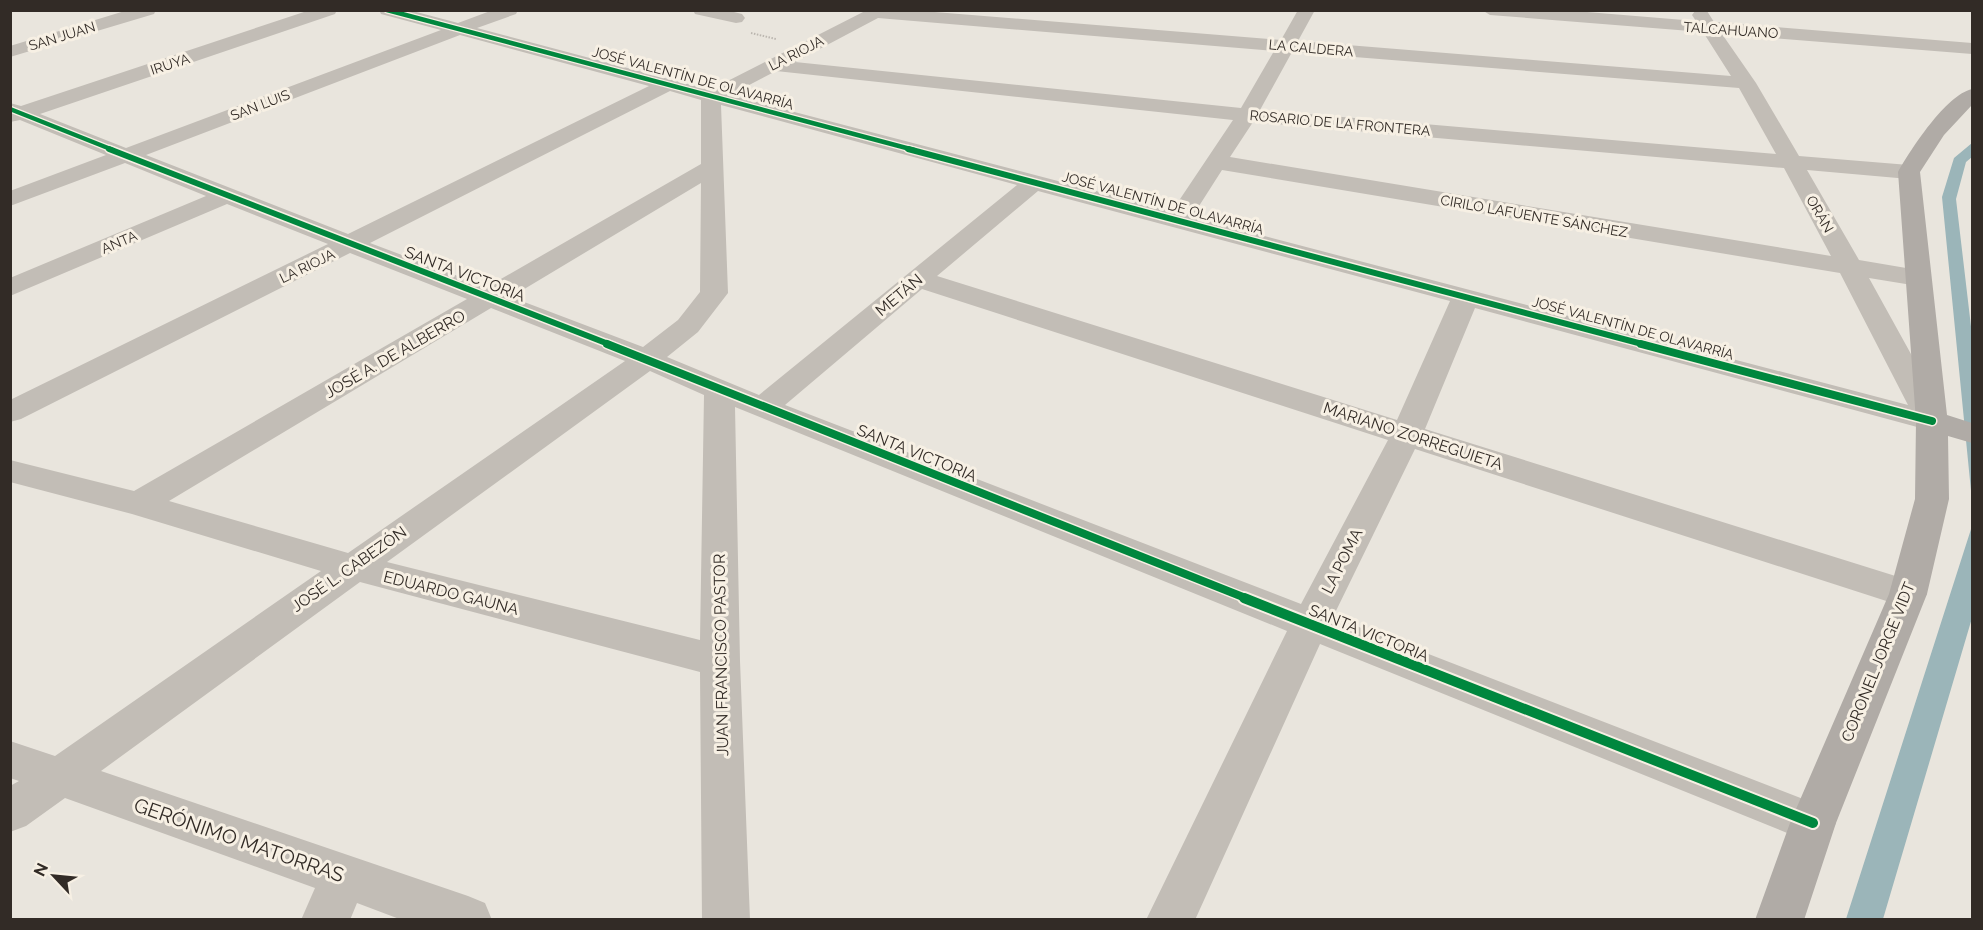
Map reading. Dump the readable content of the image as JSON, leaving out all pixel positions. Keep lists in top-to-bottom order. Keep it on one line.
{"streets":{"main road":["CORONEL JORGE VIDT"],"street":["TALCAHUANO","SAN JUAN","LA CALDERA","LA RIOJA","IRUYA","JOSÉ VALENTÍN DE OLAVARRÍA","SAN LUIS","ROSARIO DE LA FRONTERA","ORÁN","CIRILO LAFUENTE SÁNCHEZ","ANTA","SANTA VICTORIA","METÁN","JOSÉ A. DE ALBERRO","MARIANO ZORREGUIETA","LA POMA","JOSÉ L. CABEZÓN","EDUARDO GAUNA","JUAN FRANCISCO PASTOR","GERÓNIMO MATORRAS"]},"crossings":[["TALCAHUANO","ORÁN"],["LA CALDERA","LA RIOJA"],["LA CALDERA","ORÁN"],["LA RIOJA","JOSÉ VALENTÍN DE OLAVARRÍA"],["LA RIOJA","ROSARIO DE LA FRONTERA"],["LA RIOJA","SANTA VICTORIA"],["IRUYA","SANTA VICTORIA"],["JOSÉ VALENTÍN DE OLAVARRÍA","SAN LUIS"],["JOSÉ VALENTÍN DE OLAVARRÍA","ORÁN"],["JOSÉ VALENTÍN DE OLAVARRÍA","METÁN"],["JOSÉ VALENTÍN DE OLAVARRÍA","LA POMA"],["JOSÉ VALENTÍN DE OLAVARRÍA","CORONEL JORGE VIDT"],["SAN LUIS","SANTA VICTORIA"],["ROSARIO DE LA FRONTERA","ORÁN"],["ROSARIO DE LA FRONTERA","CORONEL JORGE VIDT"],["ORÁN","CIRILO LAFUENTE SÁNCHEZ"],["ORÁN","CORONEL JORGE VIDT"],["CIRILO LAFUENTE SÁNCHEZ","CORONEL JORGE VIDT"],["ANTA","SANTA VICTORIA"],["SANTA VICTORIA","METÁN"],["SANTA VICTORIA","JOSÉ A. DE ALBERRO"],["SANTA VICTORIA","LA POMA"],["SANTA VICTORIA","JOSÉ L. CABEZÓN"],["SANTA VICTORIA","JUAN FRANCISCO PASTOR"],["SANTA VICTORIA","CORONEL JORGE VIDT"],["METÁN","MARIANO ZORREGUIETA"],["JOSÉ A. DE ALBERRO","JOSÉ L. CABEZÓN"],["JOSÉ A. DE ALBERRO","EDUARDO GAUNA"],["MARIANO ZORREGUIETA","LA POMA"],["MARIANO ZORREGUIETA","CORONEL JORGE VIDT"],["JOSÉ L. CABEZÓN","EDUARDO GAUNA"],["JOSÉ L. CABEZÓN","GERÓNIMO MATORRAS"],["EDUARDO GAUNA","JUAN FRANCISCO PASTOR"]],"north":"top left"}
